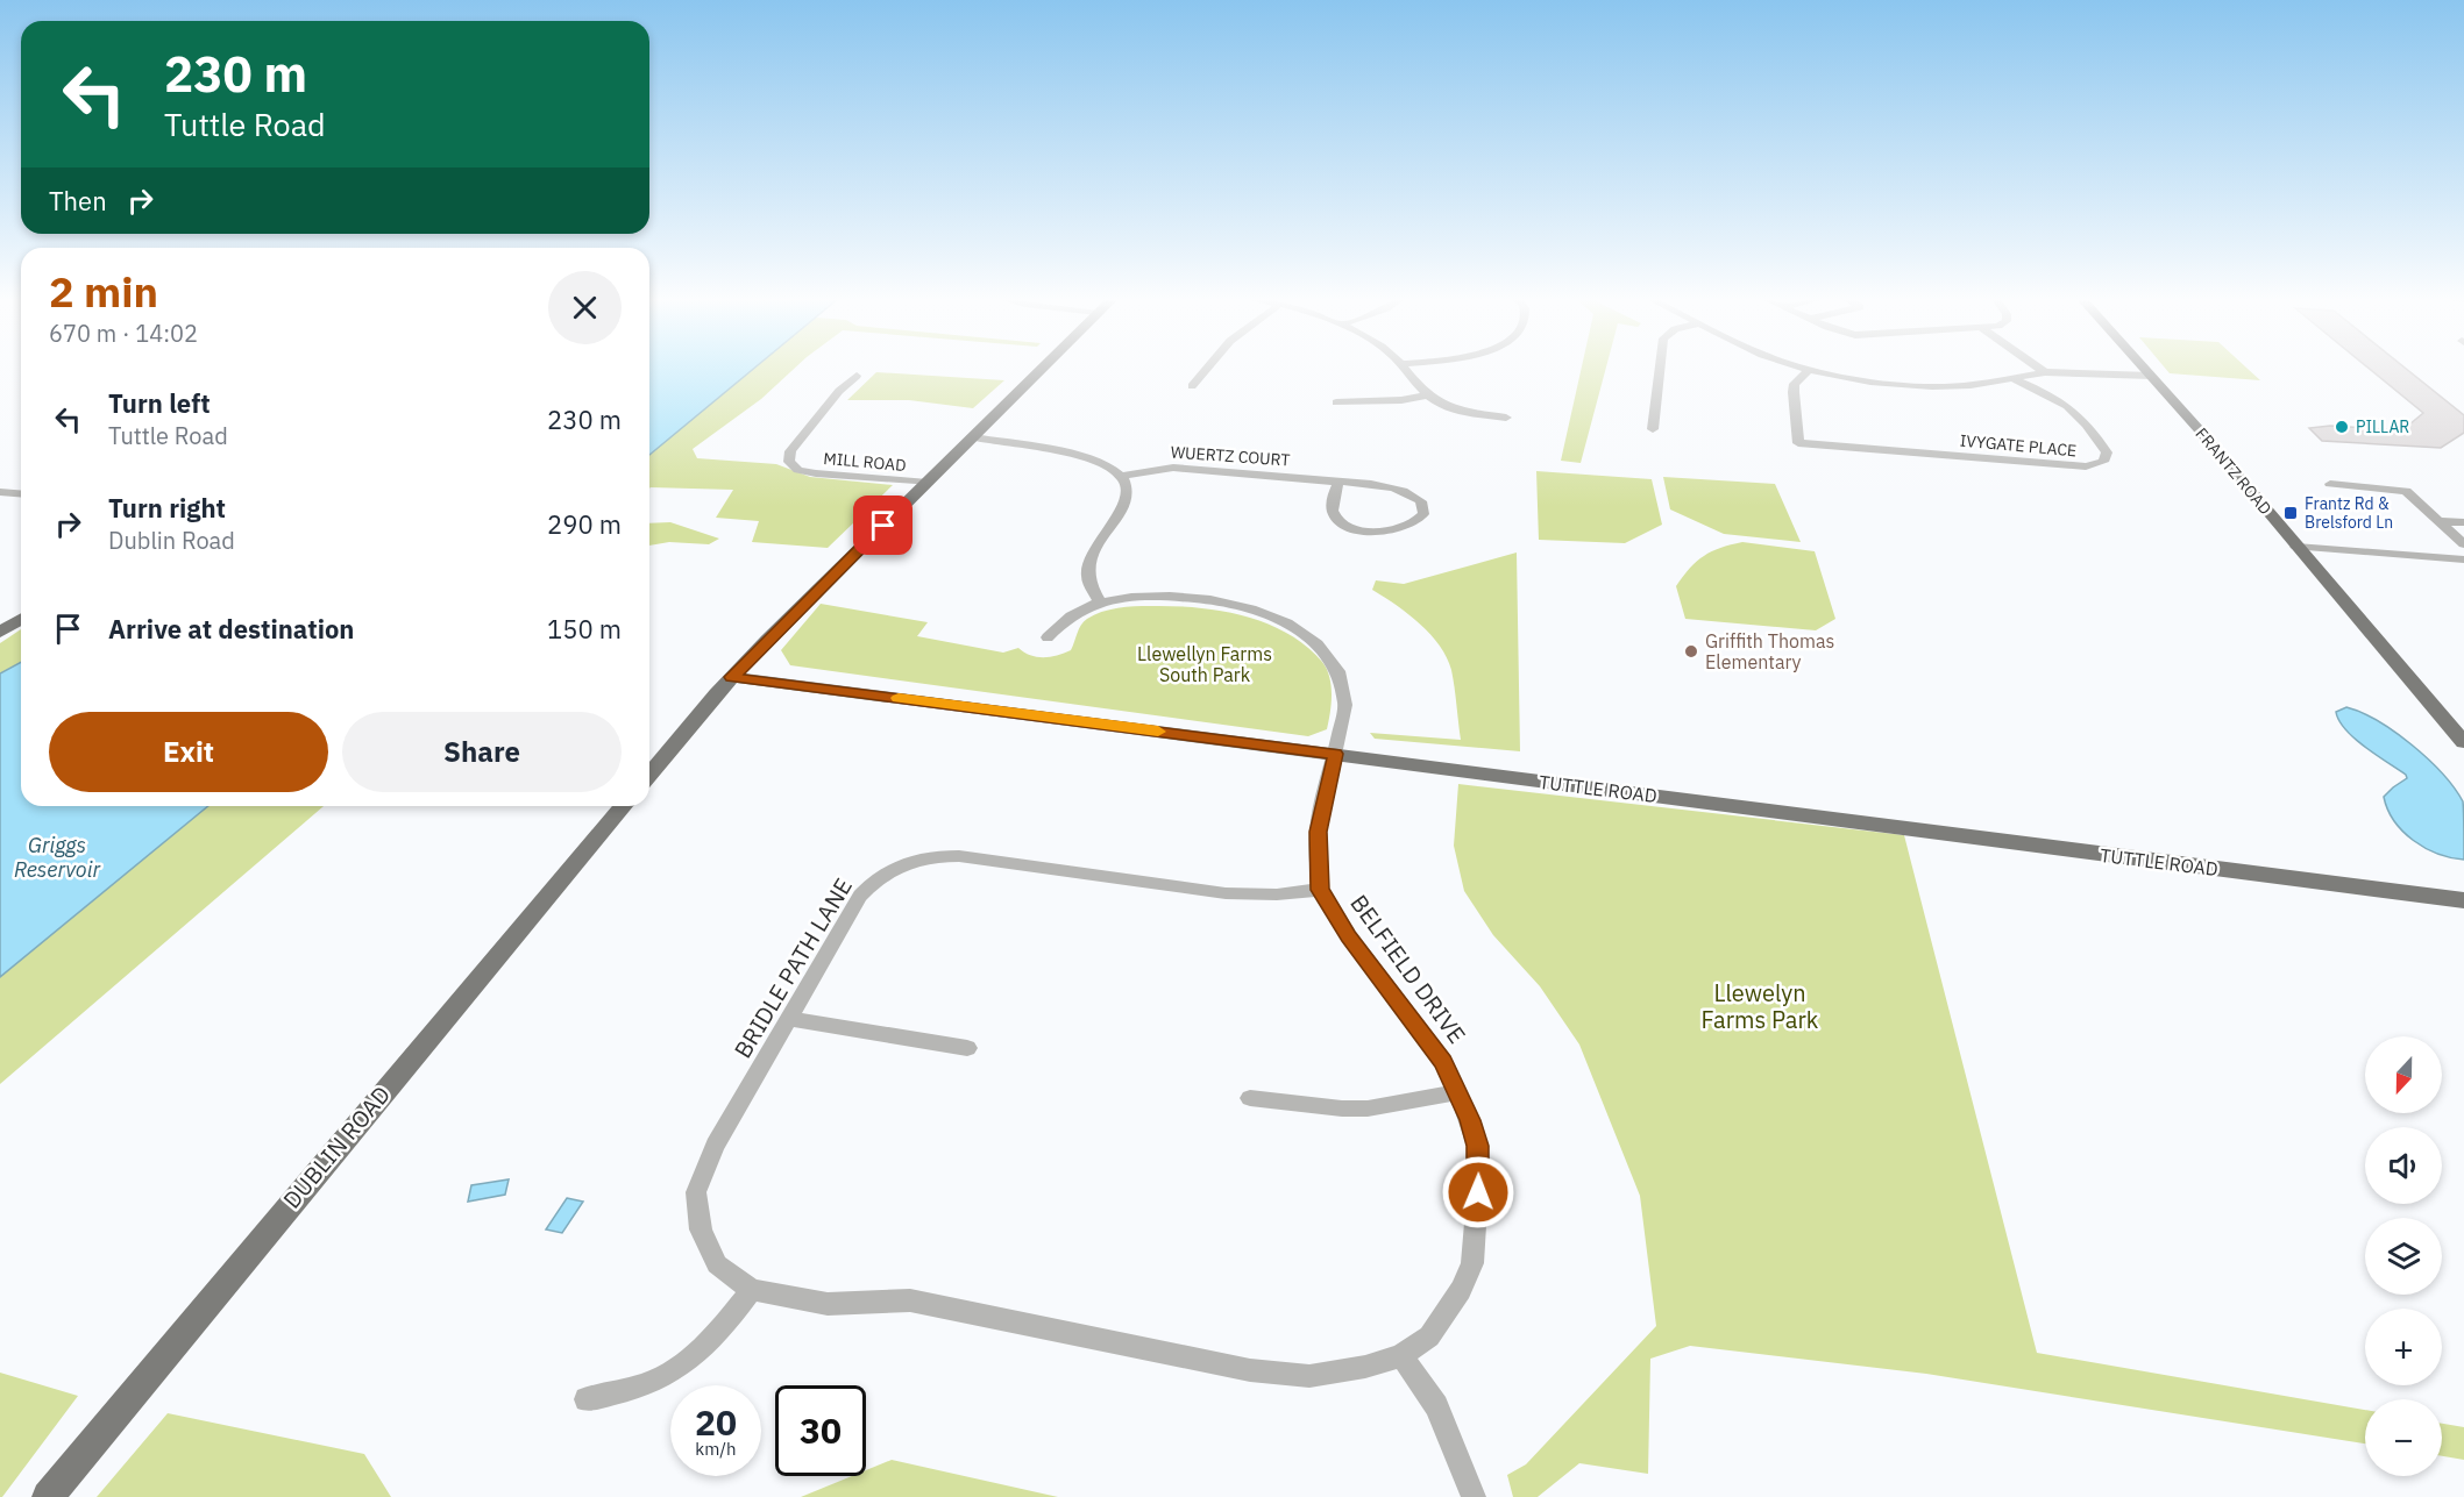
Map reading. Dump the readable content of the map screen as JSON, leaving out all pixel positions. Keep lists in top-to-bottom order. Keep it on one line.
{"streets":{"main road":["FRANTZ ROAD","TUTTLE ROAD","DUBLIN ROAD"],"street":["IVYGATE PLACE","WUERTZ COURT","MILL ROAD","BRIDLE PATH LANE","BELFIELD DRIVE"]},"crossings":[["TUTTLE ROAD","BELFIELD DRIVE"],["BRIDLE PATH LANE","BELFIELD DRIVE"]],"water":["Griggs Reservoir"],"parks":["Llewellyn Farms South Park","Llewelyn Farms Park"],"places":{"other":["PILLAR","Griffith Thomas Elementary"],"transit":["Frantz Rd & Brelsford Ln"]},"north":"bottom","page":{"turn":["230 m","Tuttle Road"],"then":"Then","heading":["2 min","670 m · 14:02"],"list":[{"name":"Turn left","note":"Tuttle Road","value":"230 m"},{"name":"Turn right","note":"Dublin Road","value":"290 m"},{"name":"Arrive at destination","value":"150 m"}],"buttons":["Exit","Share"],"map_buttons":["+","−"],"speed":"20 km/h","limit":"30"}}
